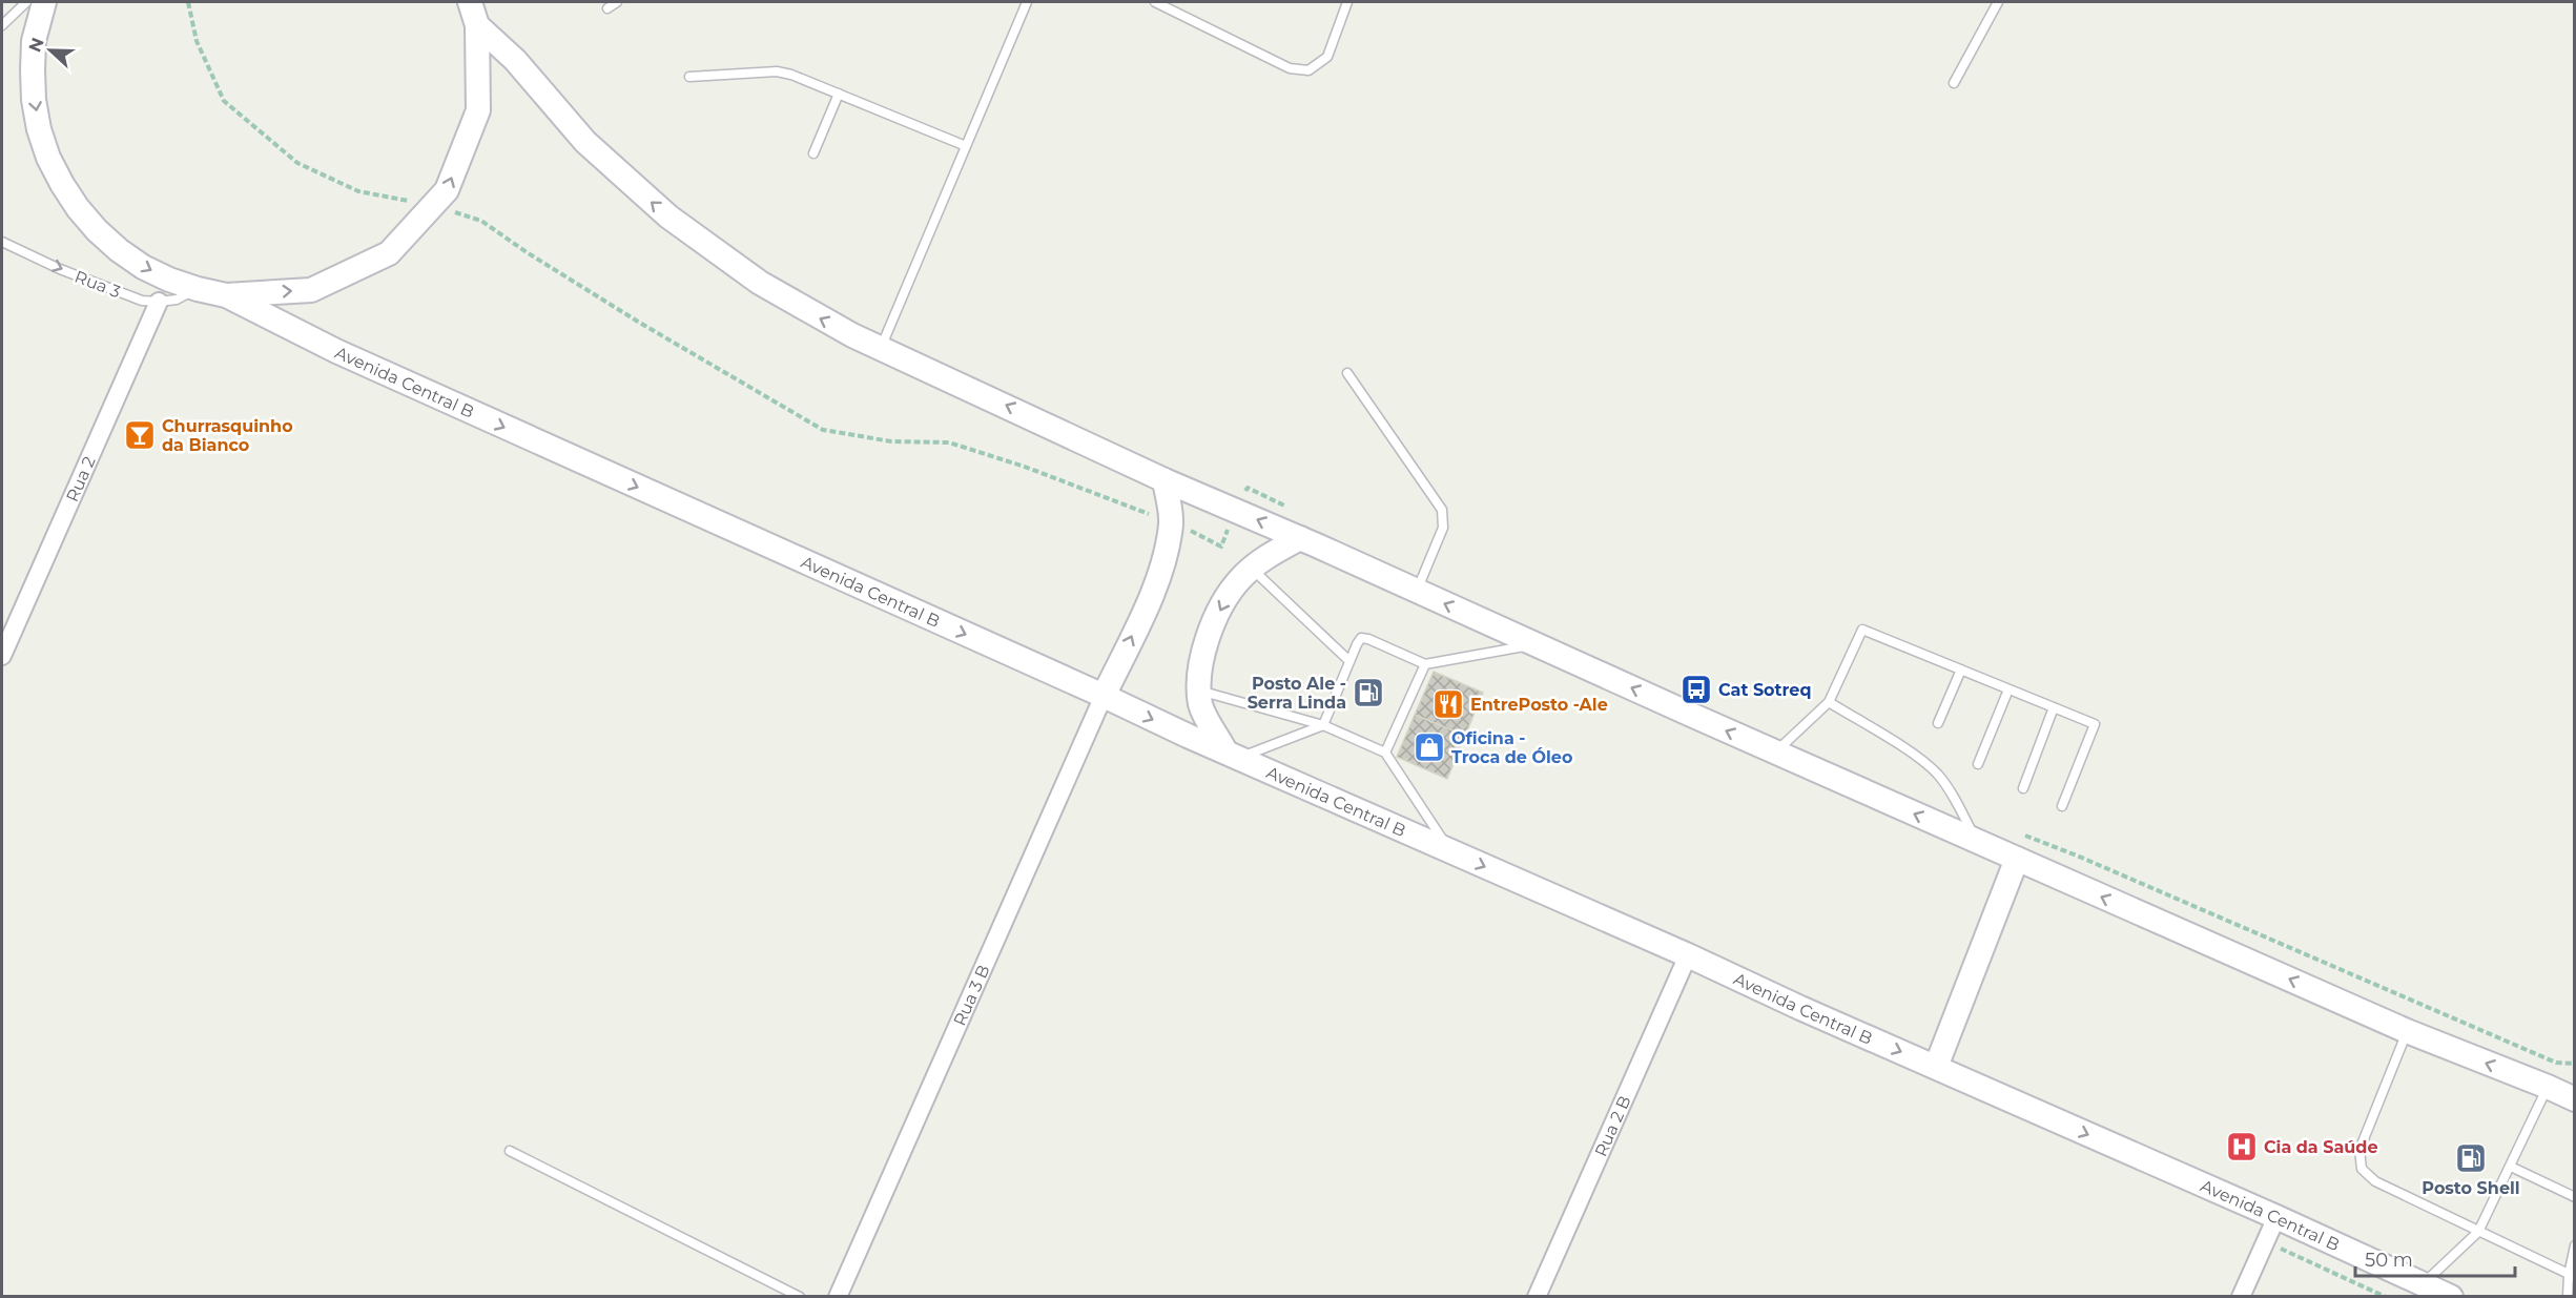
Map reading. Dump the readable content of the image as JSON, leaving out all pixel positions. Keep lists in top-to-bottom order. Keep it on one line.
{"streets":{"main road":["Avenida Central B"],"street":["Rua 2","Rua 3 B","Rua 2 B"],"lane":["Rua 3"]},"crossings":[["Rua 3","Avenida Central B"],["Rua 3","Rua 2"],["Avenida Central B","Rua 3 B"],["Avenida Central B","Rua 2 B"]],"one_way":["Rua 3"],"places":{"bar":["Churrasquinho da Bianco"],"bus stop":["Cat Sotreq"],"fuel station":["Posto Ale - Serra Linda","Posto Shell"],"restaurant":["EntrePosto -Ale"],"shop":["Oficina - Troca de Óleo"],"hospital":["Cia da Saúde"]},"scale_bar":"50 m","north":"left"}
